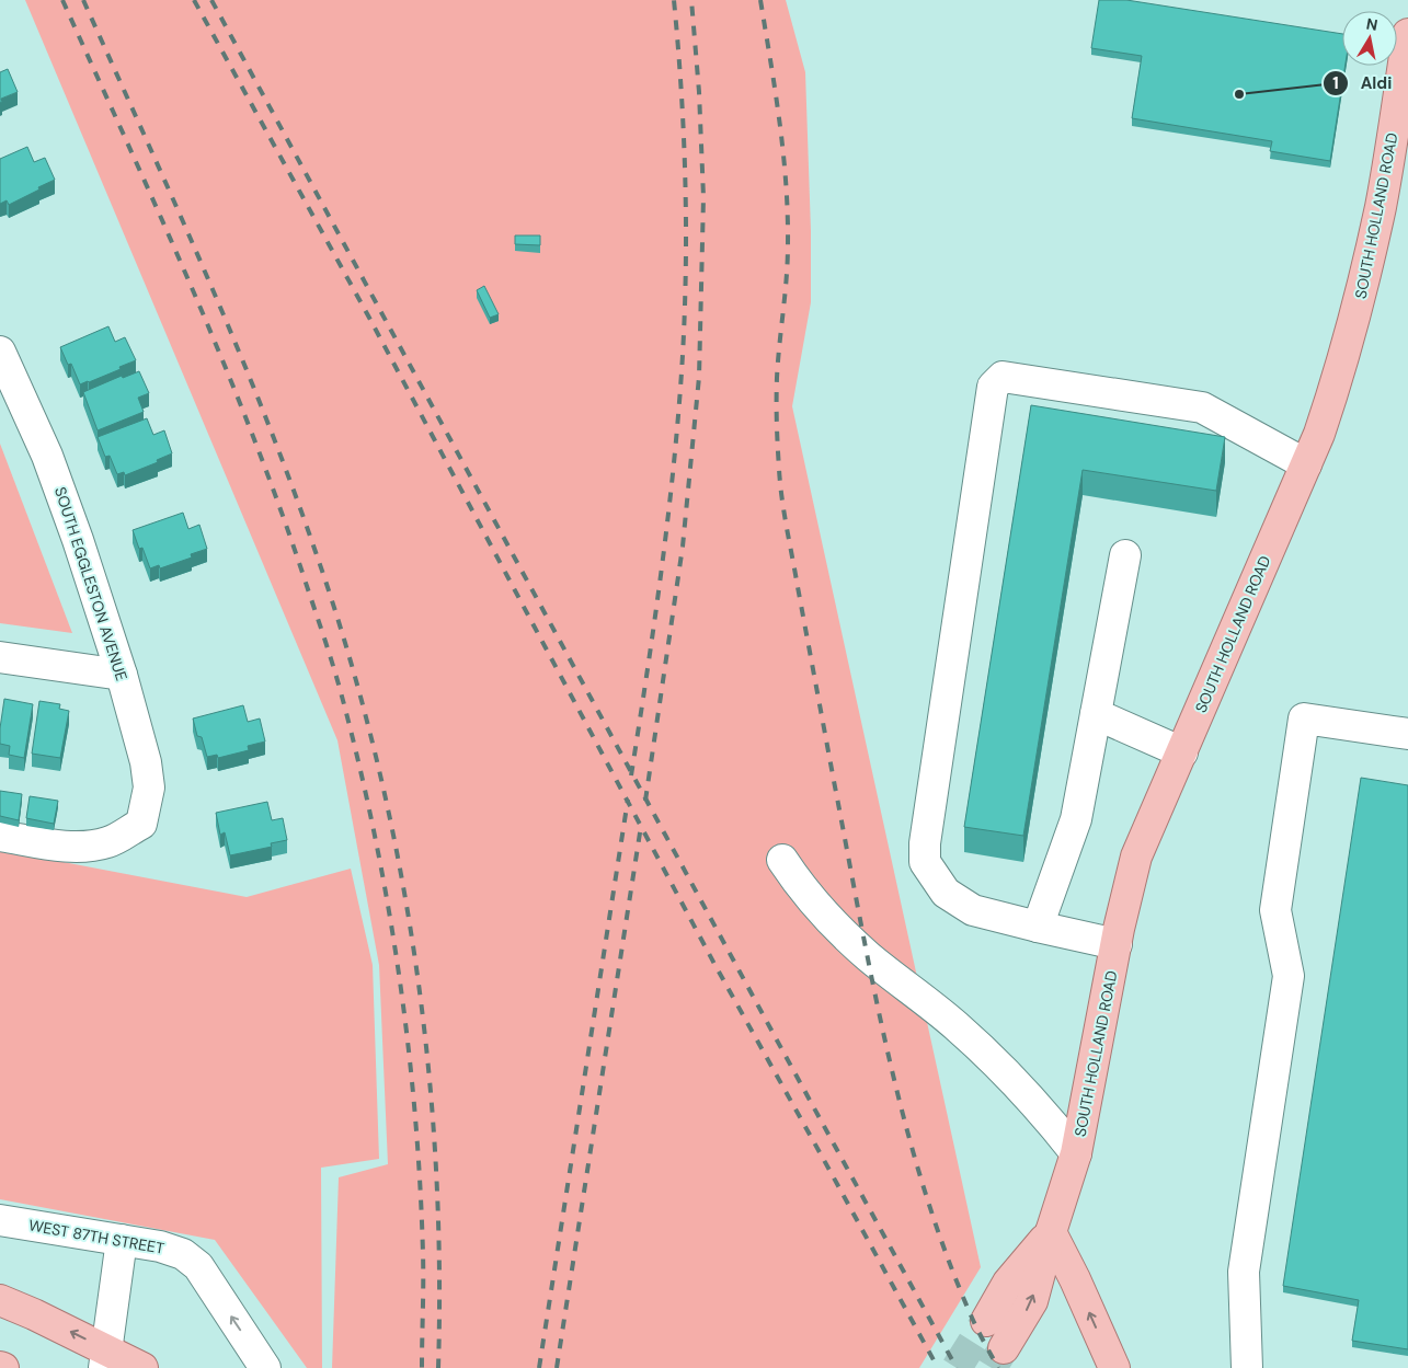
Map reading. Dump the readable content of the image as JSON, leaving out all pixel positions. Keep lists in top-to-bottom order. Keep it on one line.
{"streets":{"main road":["SOUTH HOLLAND ROAD"],"street":["SOUTH EGGLESTON AVENUE","WEST 87TH STREET"]},"one_way":["WEST 87TH STREET"],"places":["Aldi"],"north":"top"}
